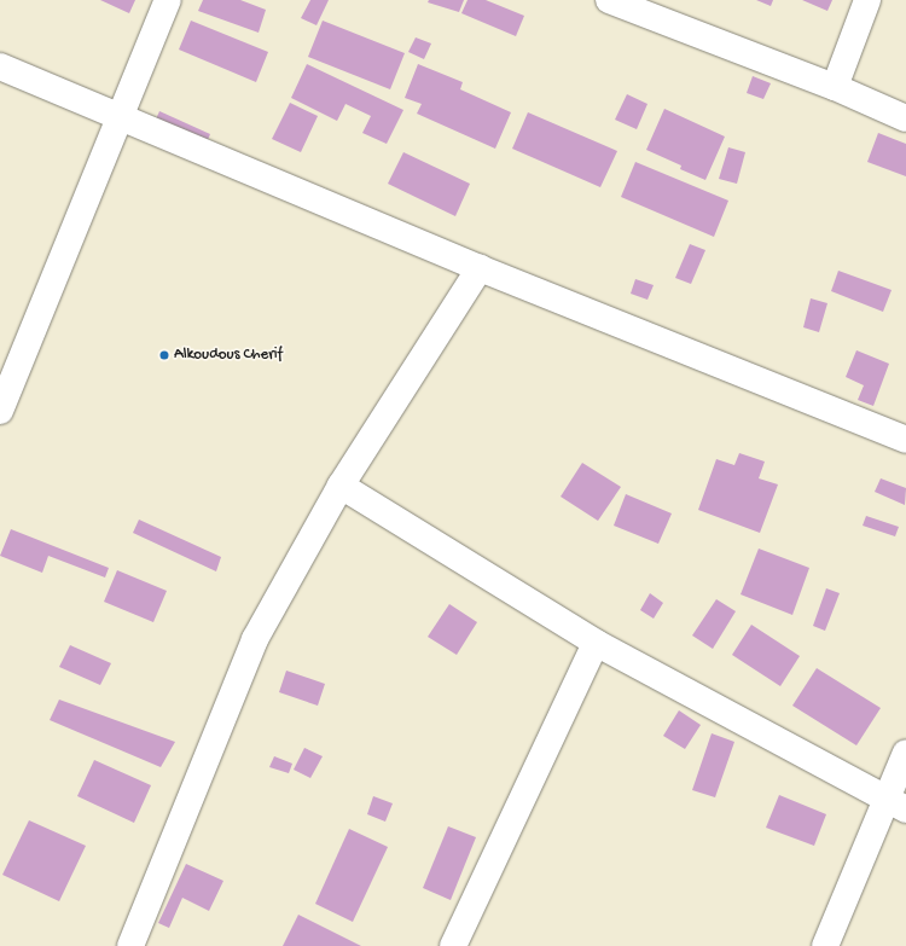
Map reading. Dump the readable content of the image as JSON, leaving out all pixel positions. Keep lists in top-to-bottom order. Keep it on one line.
{"places":["Alkoudous Cherif"]}
